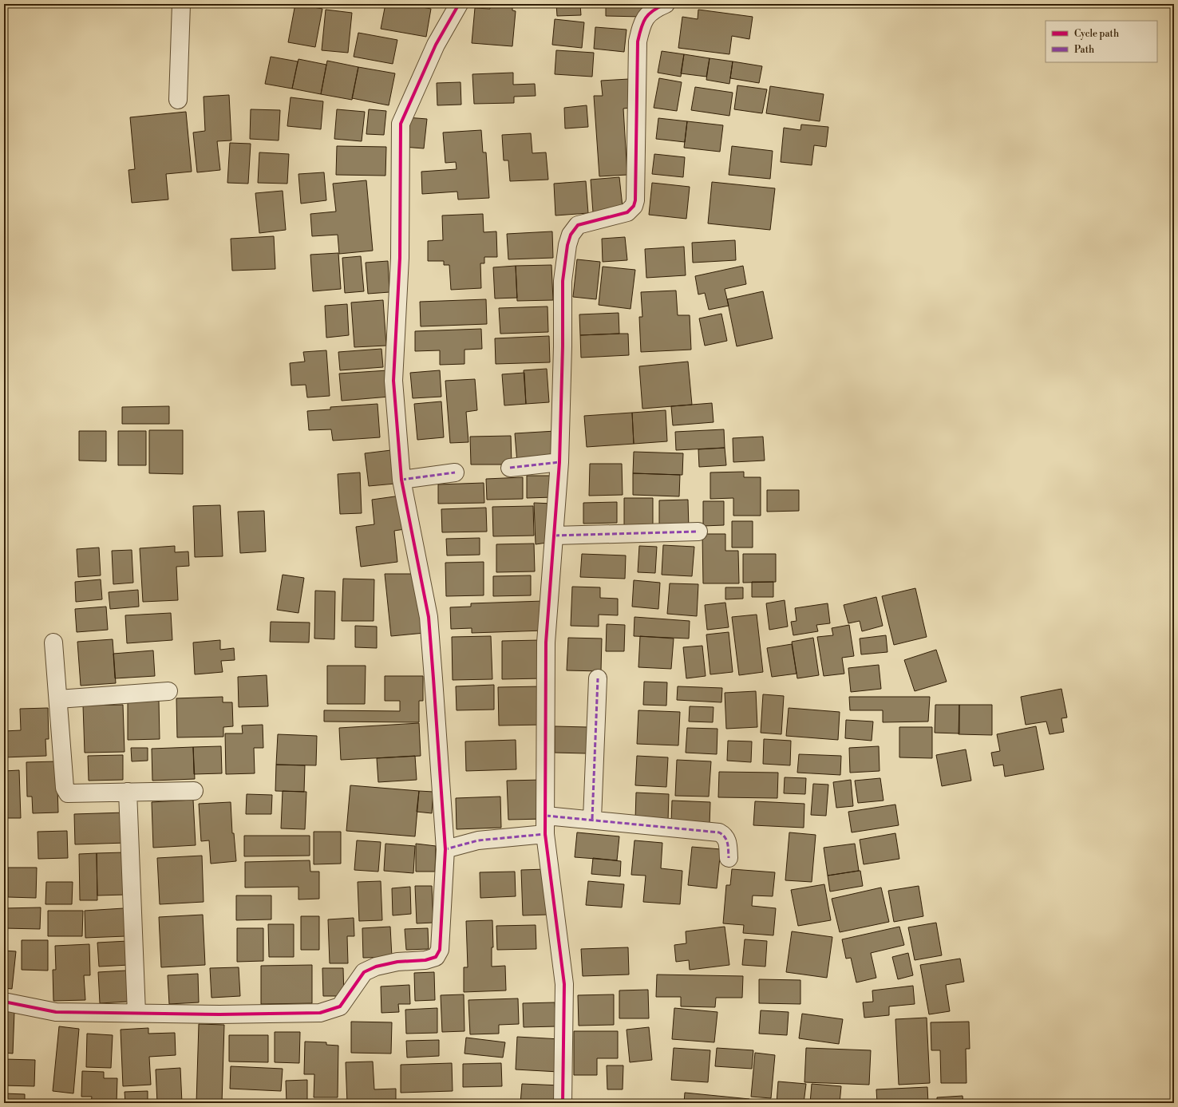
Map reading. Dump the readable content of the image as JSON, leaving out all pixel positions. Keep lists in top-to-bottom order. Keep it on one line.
{"legend":["Cycle path","Path"]}
